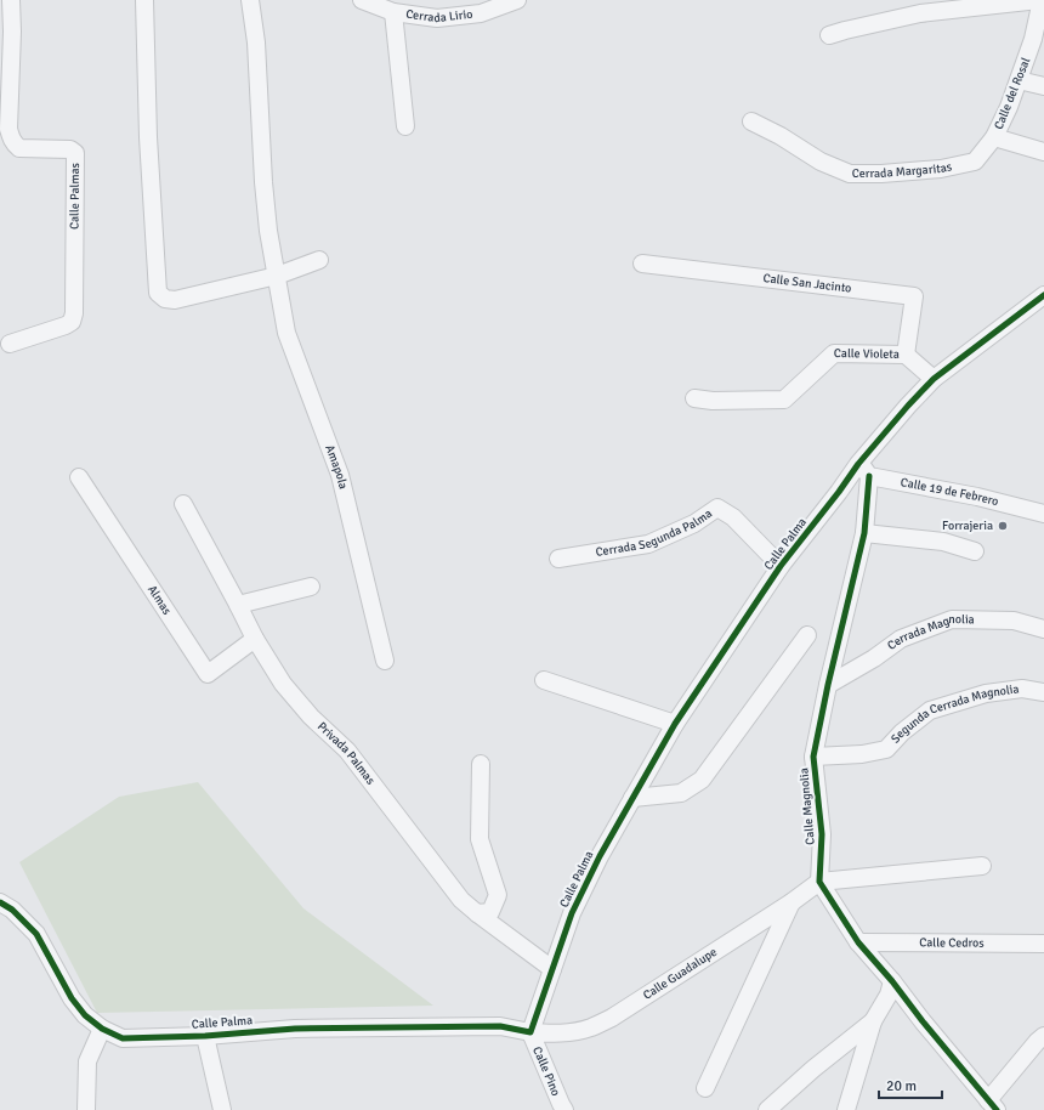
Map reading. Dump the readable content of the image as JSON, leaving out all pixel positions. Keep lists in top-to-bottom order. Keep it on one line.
{"streets":{"street":["Cerrada Lirio","Calle del Rosal","Cerrada Margaritas","Calle Palmas","Calle San Jacinto","Calle Violeta","Amapola","Calle 19 de Febrero","Cerrada Segunda Palma","Calle Palma","Almas","Cerrada Magnolia","Segunda Cerrada Magnolia","Privada Palmas","Calle Magnolia","Calle Cedros","Calle Guadalupe","Calle Pino"]},"crossings":[["Calle del Rosal","Cerrada Margaritas"],["Calle San Jacinto","Calle Violeta"],["Calle Violeta","Calle Palma"],["Calle 19 de Febrero","Calle Palma"],["Calle 19 de Febrero","Calle Magnolia"],["Cerrada Segunda Palma","Calle Palma"],["Calle Palma","Privada Palmas"],["Calle Palma","Calle Magnolia"],["Calle Palma","Calle Guadalupe"],["Calle Palma","Calle Pino"],["Almas","Privada Palmas"],["Cerrada Magnolia","Calle Magnolia"],["Segunda Cerrada Magnolia","Calle Magnolia"],["Calle Magnolia","Calle Guadalupe"],["Calle Guadalupe","Calle Pino"]],"places":["Forrajeria"],"scale_bar":"20 m"}
